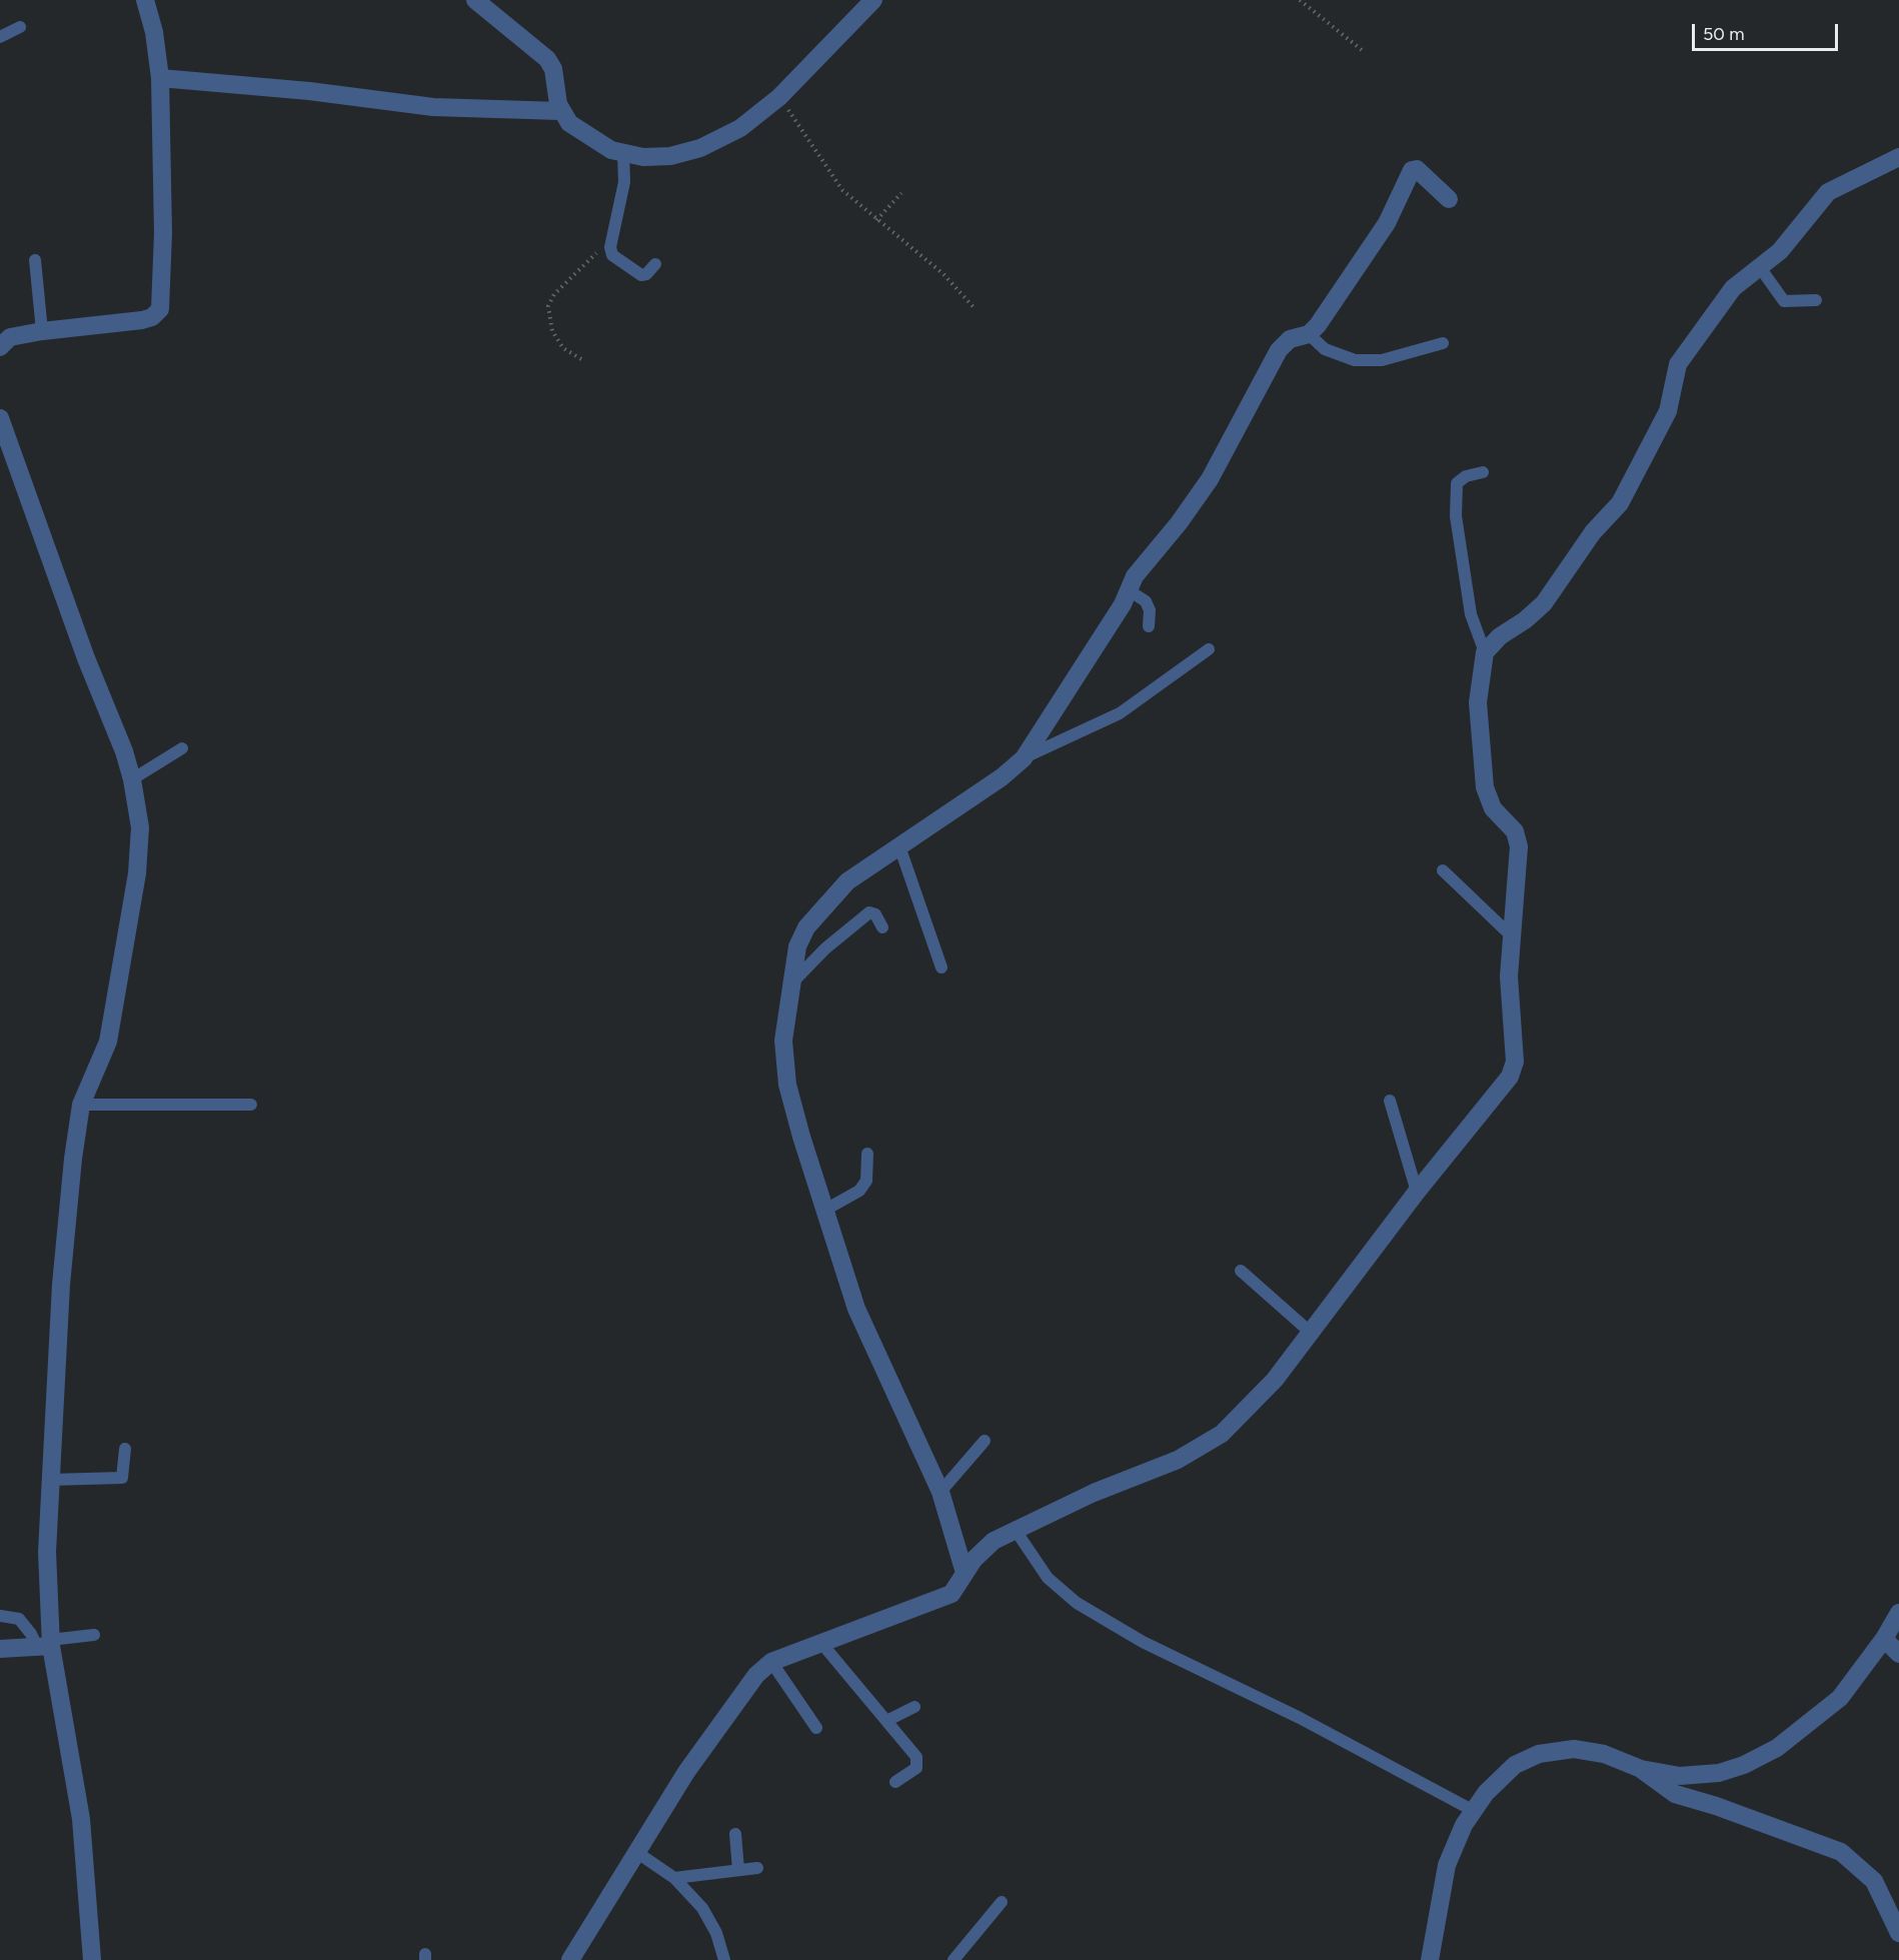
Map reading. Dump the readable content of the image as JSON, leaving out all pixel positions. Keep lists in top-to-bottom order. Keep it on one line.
{"scale_bar":"50 m"}
